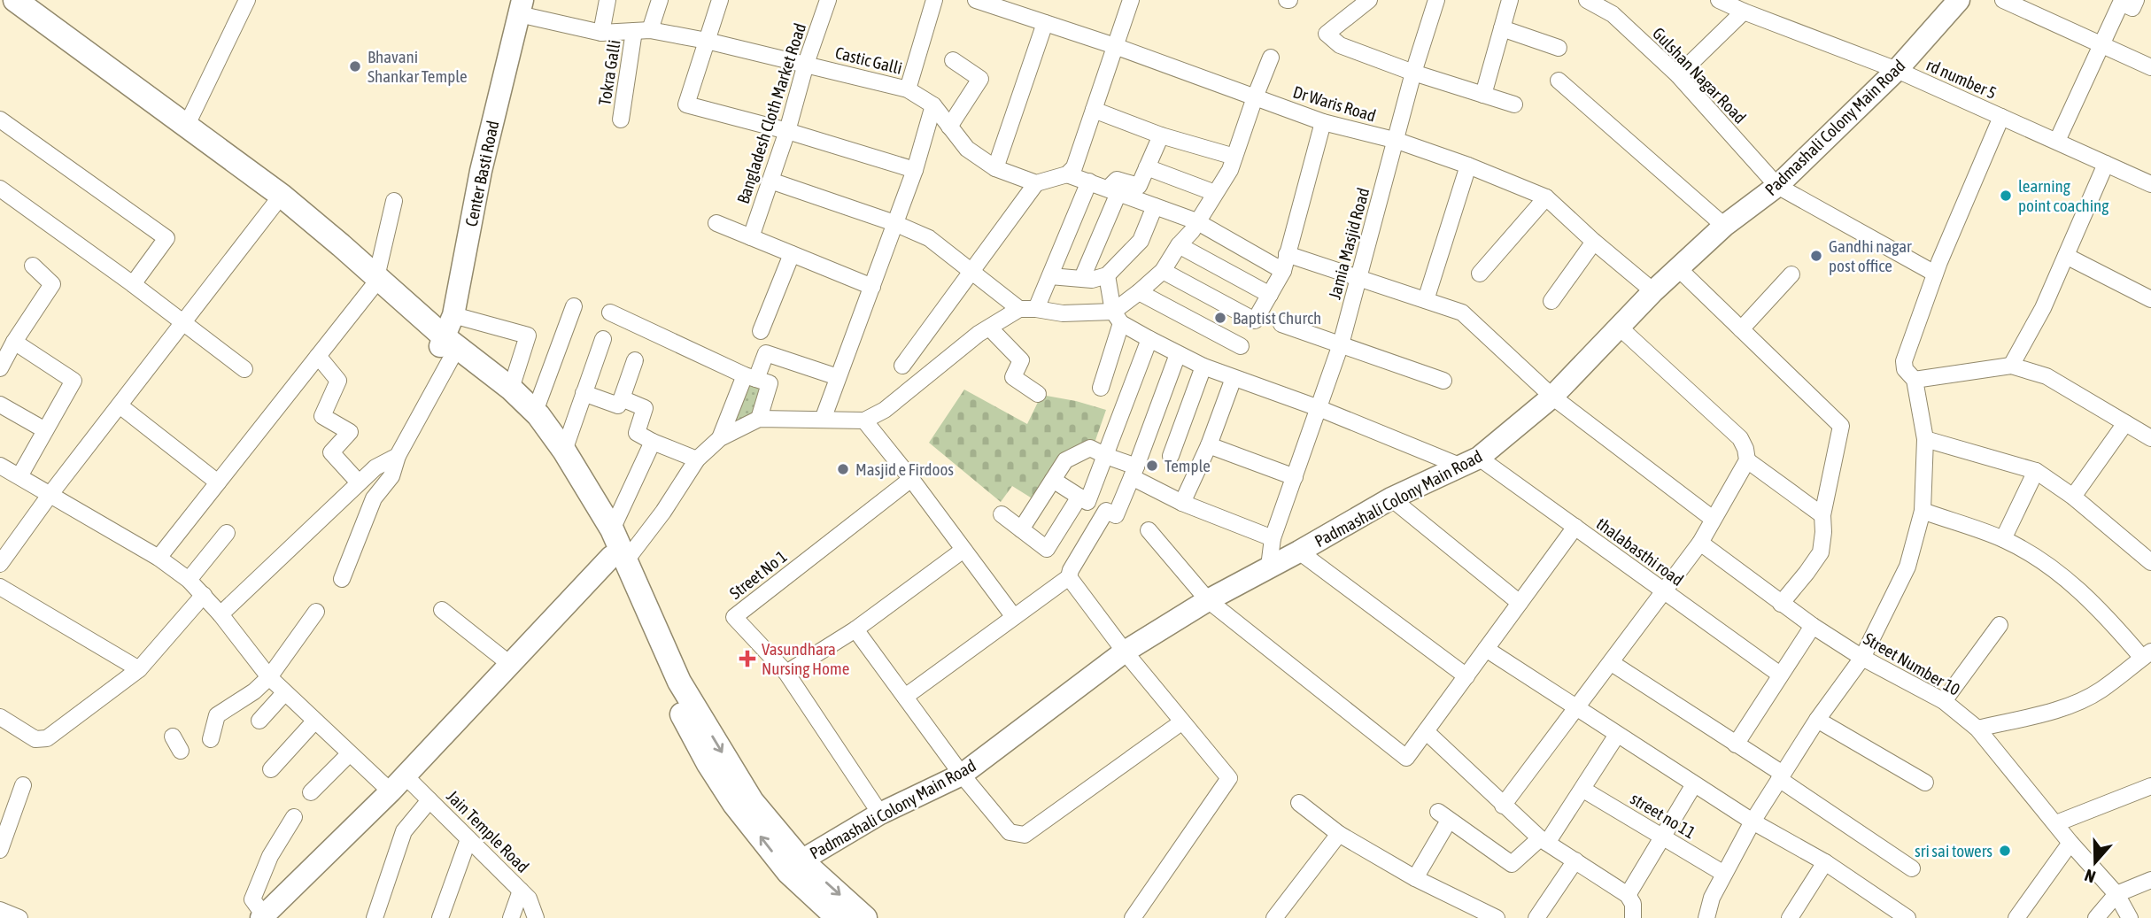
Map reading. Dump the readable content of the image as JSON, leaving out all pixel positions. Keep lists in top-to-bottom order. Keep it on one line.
{"streets":{"street":["Castic Galli","Tokra Galli","Gulshan Nagar Road","rd number 5","Dr Waris Road","Bangladesh Cloth Market Road","Padmashali Colony Main Road","Center Basti Road","Jamia Masjid Road","thalabasthi road","Street No 1","Street Number 10","street no 11","Jain Temple Road"]},"crossings":[["Castic Galli","Tokra Galli"],["Castic Galli","Bangladesh Cloth Market Road"],["Castic Galli","Center Basti Road"],["Gulshan Nagar Road","Padmashali Colony Main Road"],["rd number 5","Padmashali Colony Main Road"],["Dr Waris Road","Padmashali Colony Main Road"],["Dr Waris Road","Jamia Masjid Road"],["Padmashali Colony Main Road","Jamia Masjid Road"],["Padmashali Colony Main Road","thalabasthi road"],["Padmashali Colony Main Road","Street No 1"],["Jamia Masjid Road","thalabasthi road"]],"places":{"other":["Bhavani Shankar Temple","learning point coaching","Gandhi nagar post office","Baptist Church","Temple","Masjid e Firdoos","sri sai towers"],"health":["Vasundhara Nursing Home"]},"north":"bottom"}
